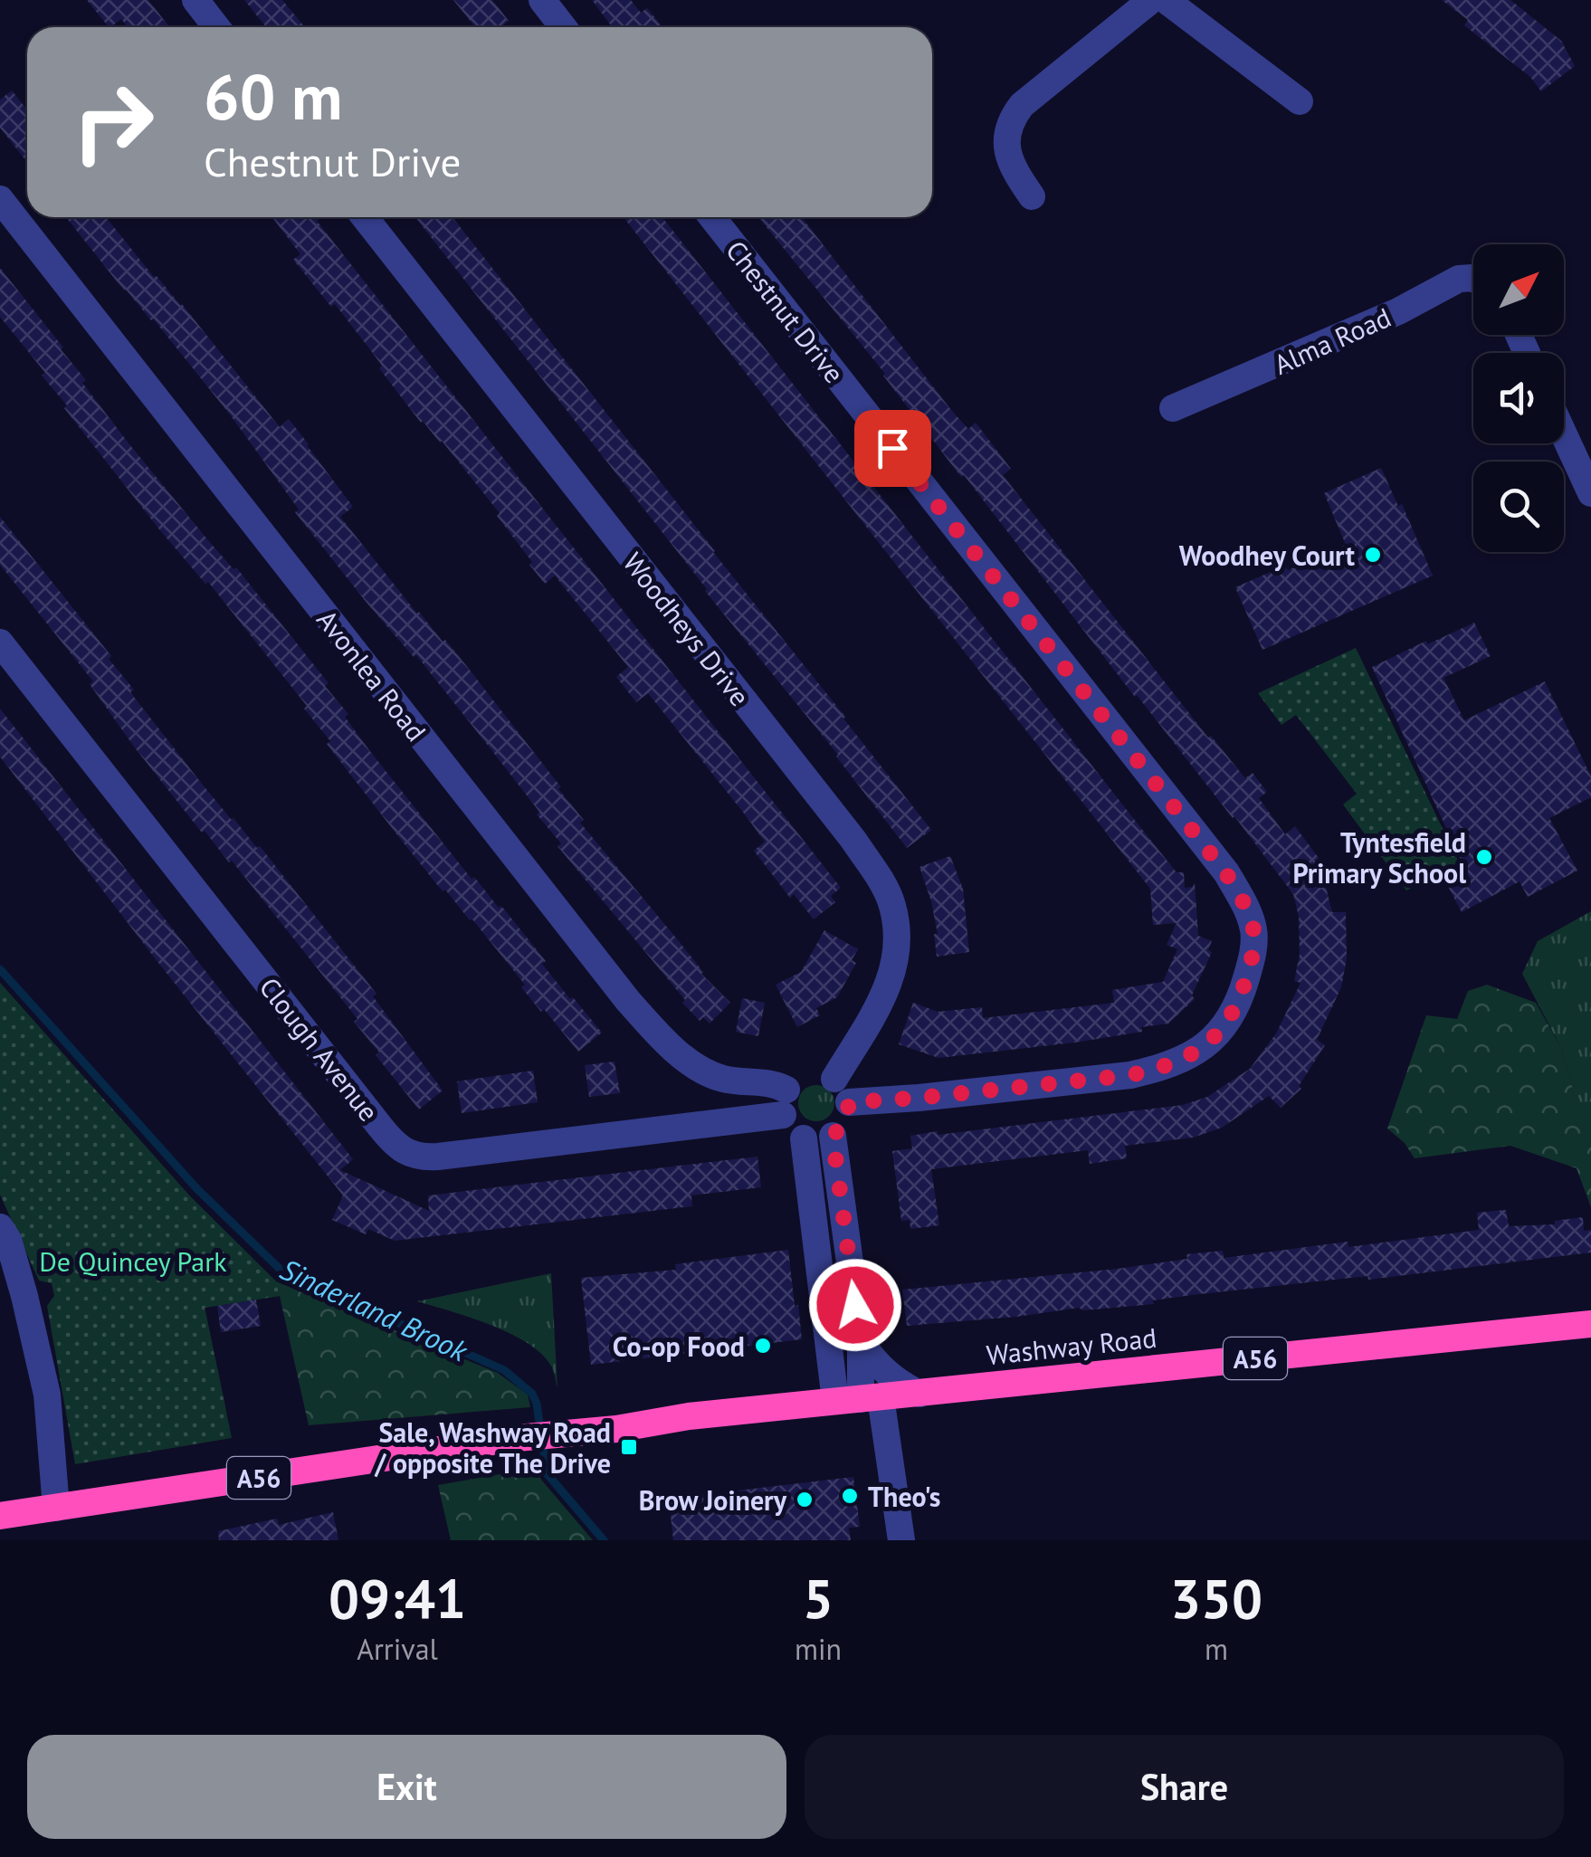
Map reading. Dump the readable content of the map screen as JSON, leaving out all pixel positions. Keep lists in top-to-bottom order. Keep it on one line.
{"streets":{"highway":["Washway Road","A56"],"street":["Chestnut Drive","Alma Road","Woodheys Drive","Avonlea Road","Clough Avenue"]},"crossings":[["Chestnut Drive","Woodheys Drive"],["Chestnut Drive","Avonlea Road"],["Chestnut Drive","Clough Avenue"],["Woodheys Drive","Avonlea Road"],["Woodheys Drive","Clough Avenue"],["Avonlea Road","Clough Avenue"],["Washway Road","A56"]],"water":["Sinderland Brook"],"parks":["De Quincey Park"],"places":{"other":["Woodhey Court","Tyntesfield Primary School","Co-op Food","Theo's","Brow Joinery"],"transit":["Sale, Washway Road / opposite The Drive"]},"north":"top right","page":{"turn":["60 m","Chestnut Drive"],"eta":["09:41","Arrival","5","min","350","m"],"buttons":["Exit","Share"]}}
